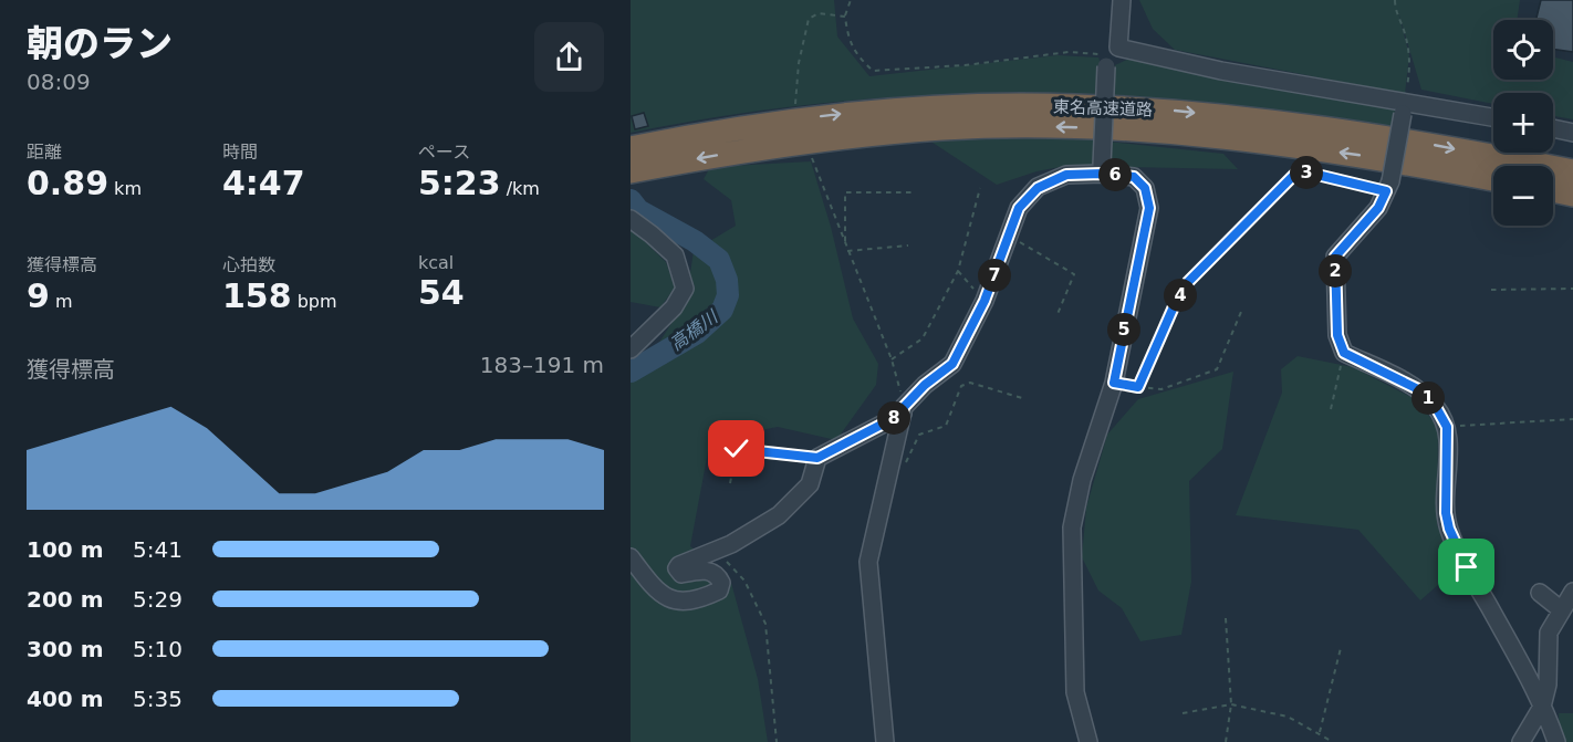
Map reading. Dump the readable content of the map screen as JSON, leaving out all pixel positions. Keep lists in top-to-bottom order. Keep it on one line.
{"streets":{"highway":["東名高速道路"]},"water":["高橋川"],"page":{"heading":["朝のラン","08:09"],"map_buttons":["+","−"],"stats":[["距離","0.89 km"],["時間","4:47"],["ペース","5:23 /km"],["獲得標高","9 m"],["心拍数","158 bpm"],["kcal","54"]],"pins":["3","6","2","7","4","5","1","8"],"chart":["獲得標高","183–191 m"],"list":[{"name":"100 m","note":"5:41"},{"name":"200 m","note":"5:29"},{"name":"300 m","note":"5:10"},{"name":"400 m","note":"5:35"}]}}
